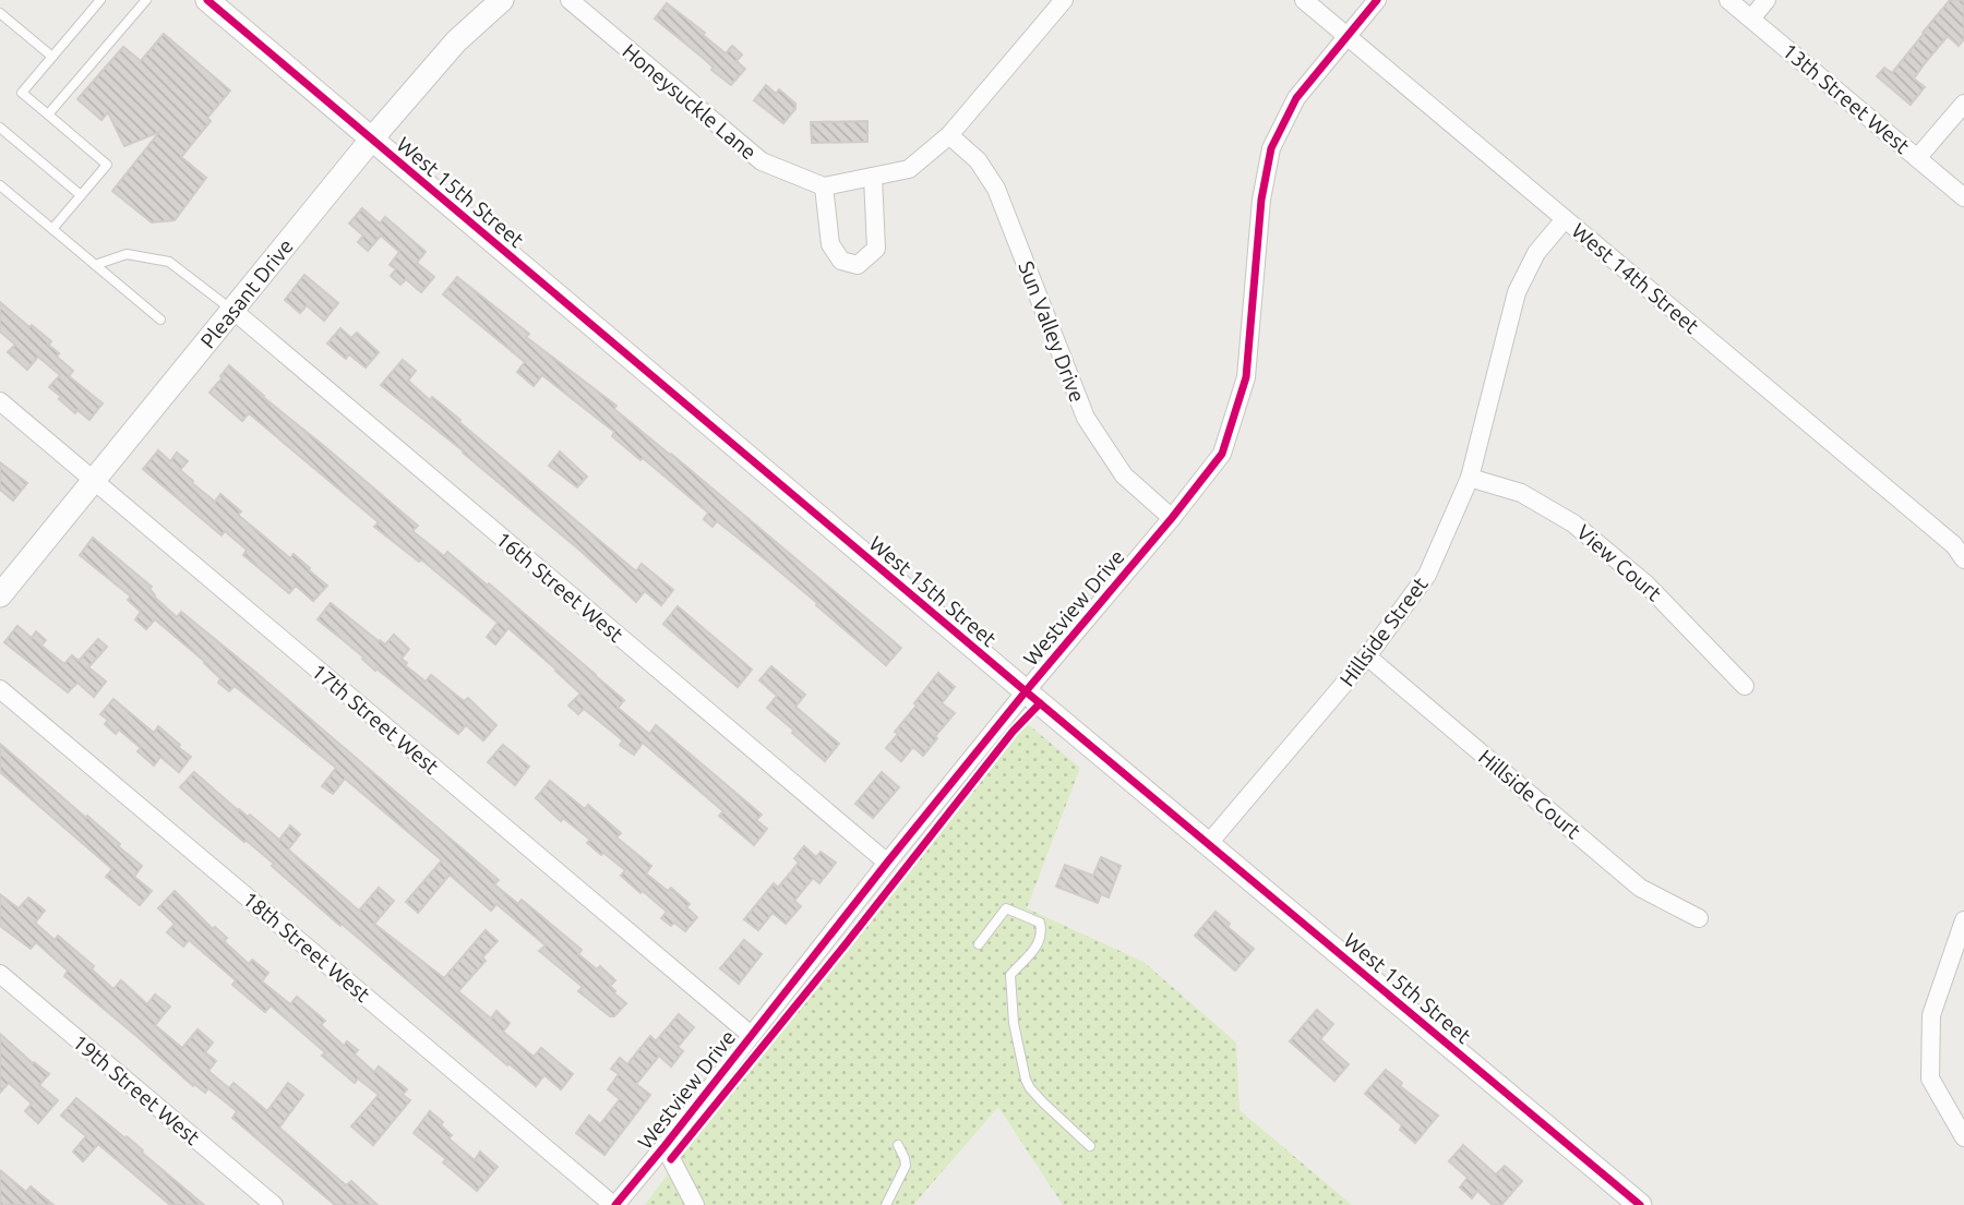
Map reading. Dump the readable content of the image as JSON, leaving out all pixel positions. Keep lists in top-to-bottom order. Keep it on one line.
{"streets":{"street":["13th Street West","Honeysuckle Lane","West 15th Street","West 14th Street","Pleasant Drive","Sun Valley Drive","View Court","16th Street West","Westview Drive","Hillside Street","17th Street West","Hillside Court","18th Street West","19th Street West"]},"crossings":[["West 15th Street","Pleasant Drive"],["West 15th Street","Westview Drive"],["West 15th Street","Hillside Street"],["West 14th Street","Westview Drive"],["West 14th Street","Hillside Street"],["Pleasant Drive","16th Street West"],["Pleasant Drive","17th Street West"],["Sun Valley Drive","Westview Drive"],["View Court","Hillside Street"],["16th Street West","Westview Drive"],["Westview Drive","17th Street West"],["Westview Drive","18th Street West"],["Hillside Street","Hillside Court"]]}
